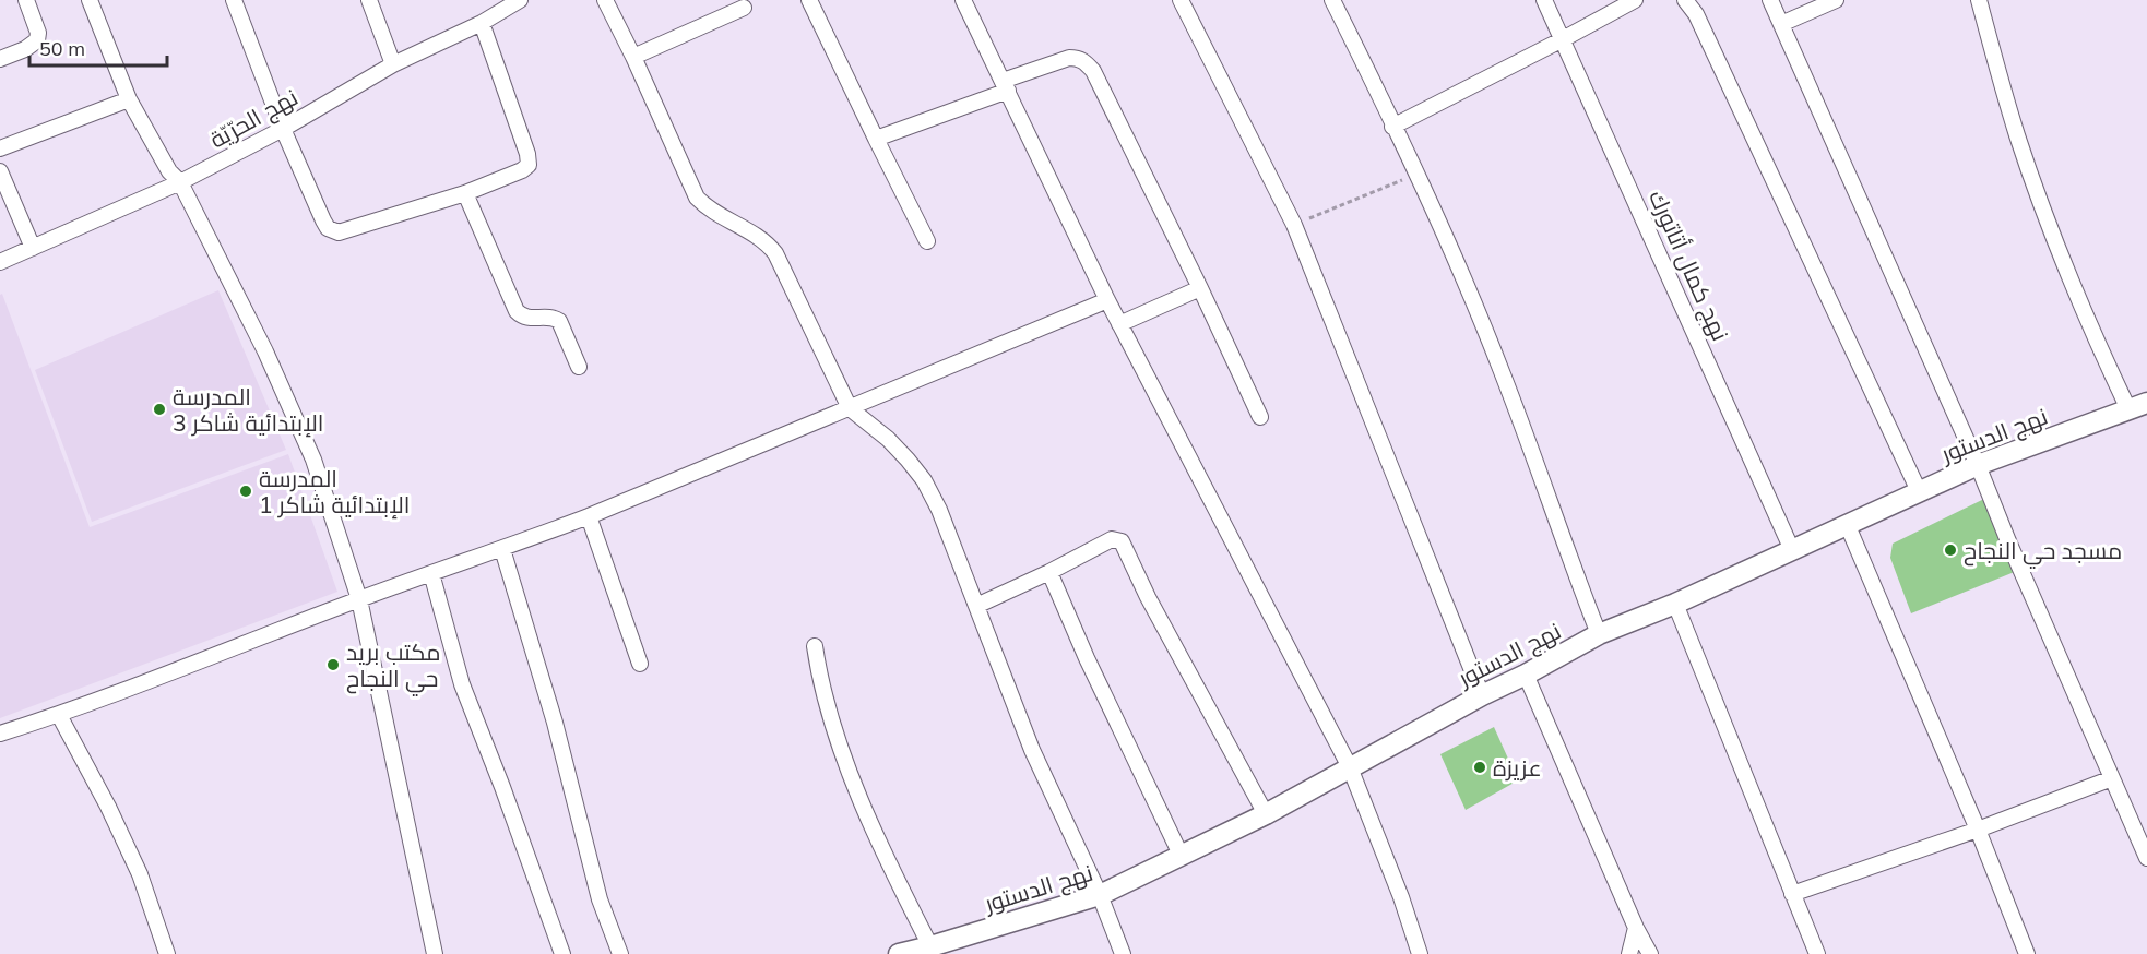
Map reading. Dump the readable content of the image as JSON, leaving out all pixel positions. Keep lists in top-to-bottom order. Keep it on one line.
{"streets":{"street":["نهج الحرّيّة","نهج كمال أتاتورك","نهج الدستور"]},"crossings":[["نهج كمال أتاتورك","نهج الدستور"]],"places":["المدرسة الإبتدائية شاكر 3","المدرسة الإبتدائية شاكر 1","مسجد حي النجاح","مكتب بريد حي النجاح","عزيزة"],"scale_bar":"50 m"}
